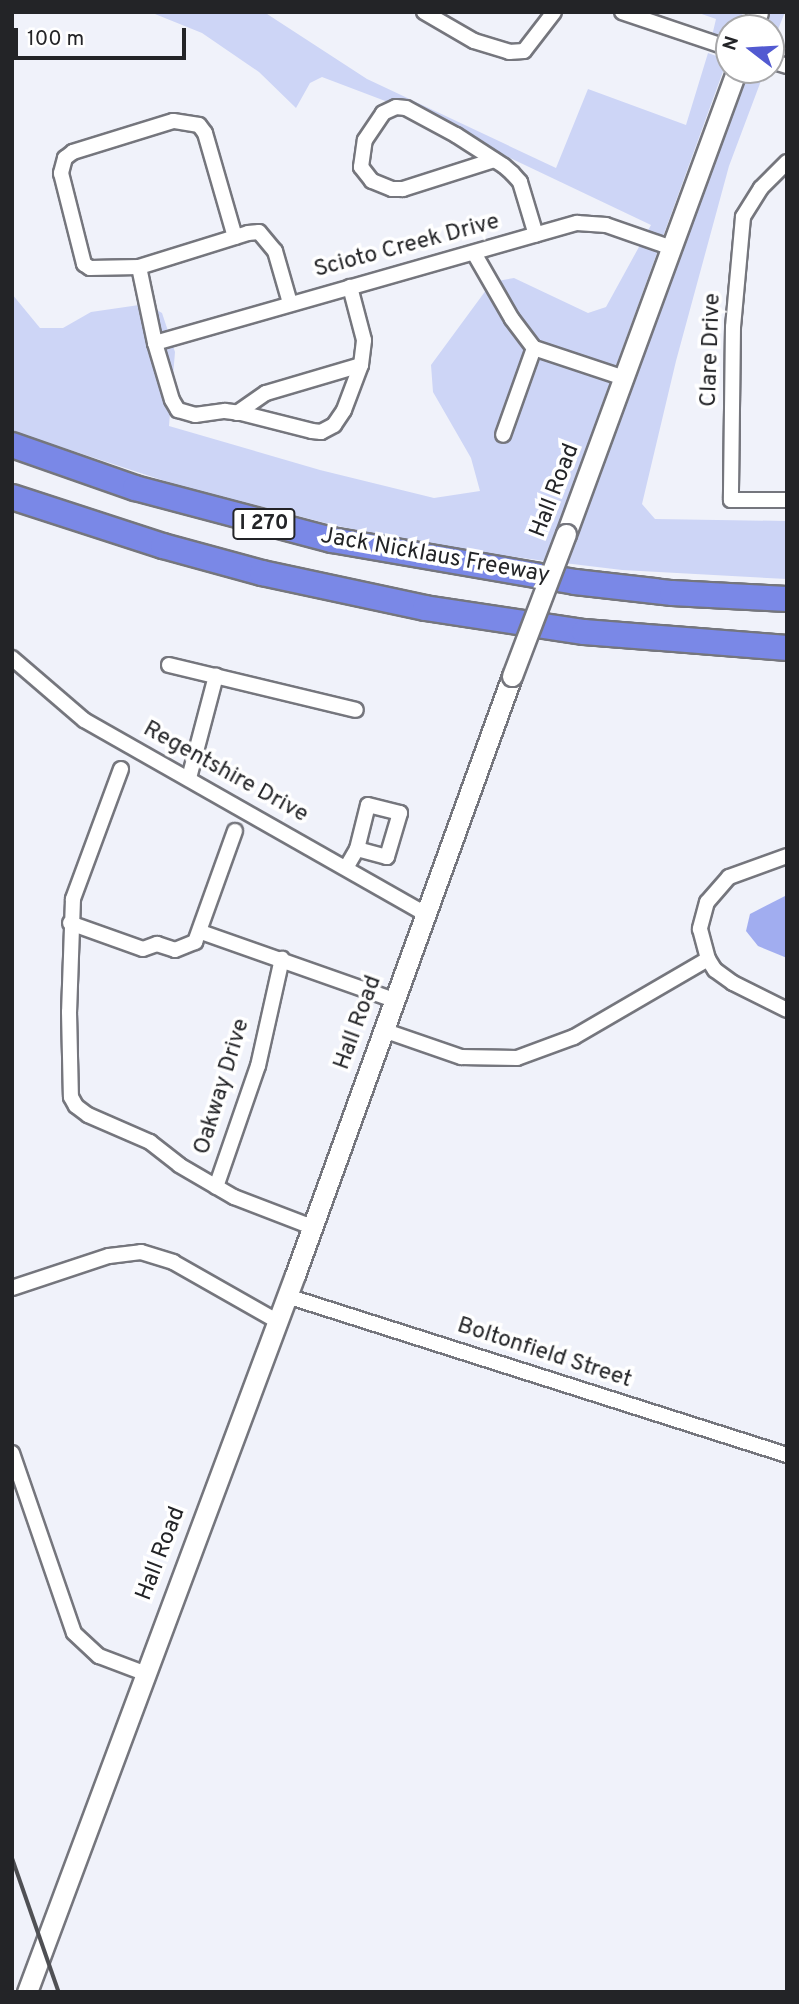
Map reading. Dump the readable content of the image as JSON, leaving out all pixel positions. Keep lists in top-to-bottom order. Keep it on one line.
{"streets":{"highway":["I 270","Jack Nicklaus Freeway"],"main road":["Hall Road"],"street":["Scioto Creek Drive","Clare Drive","Regentshire Drive","Oakway Drive","Boltonfield Street"]},"crossings":[["Scioto Creek Drive","Hall Road"],["Hall Road","Regentshire Drive"],["Hall Road","Boltonfield Street"]],"scale_bar":"100 m","north":"left"}
